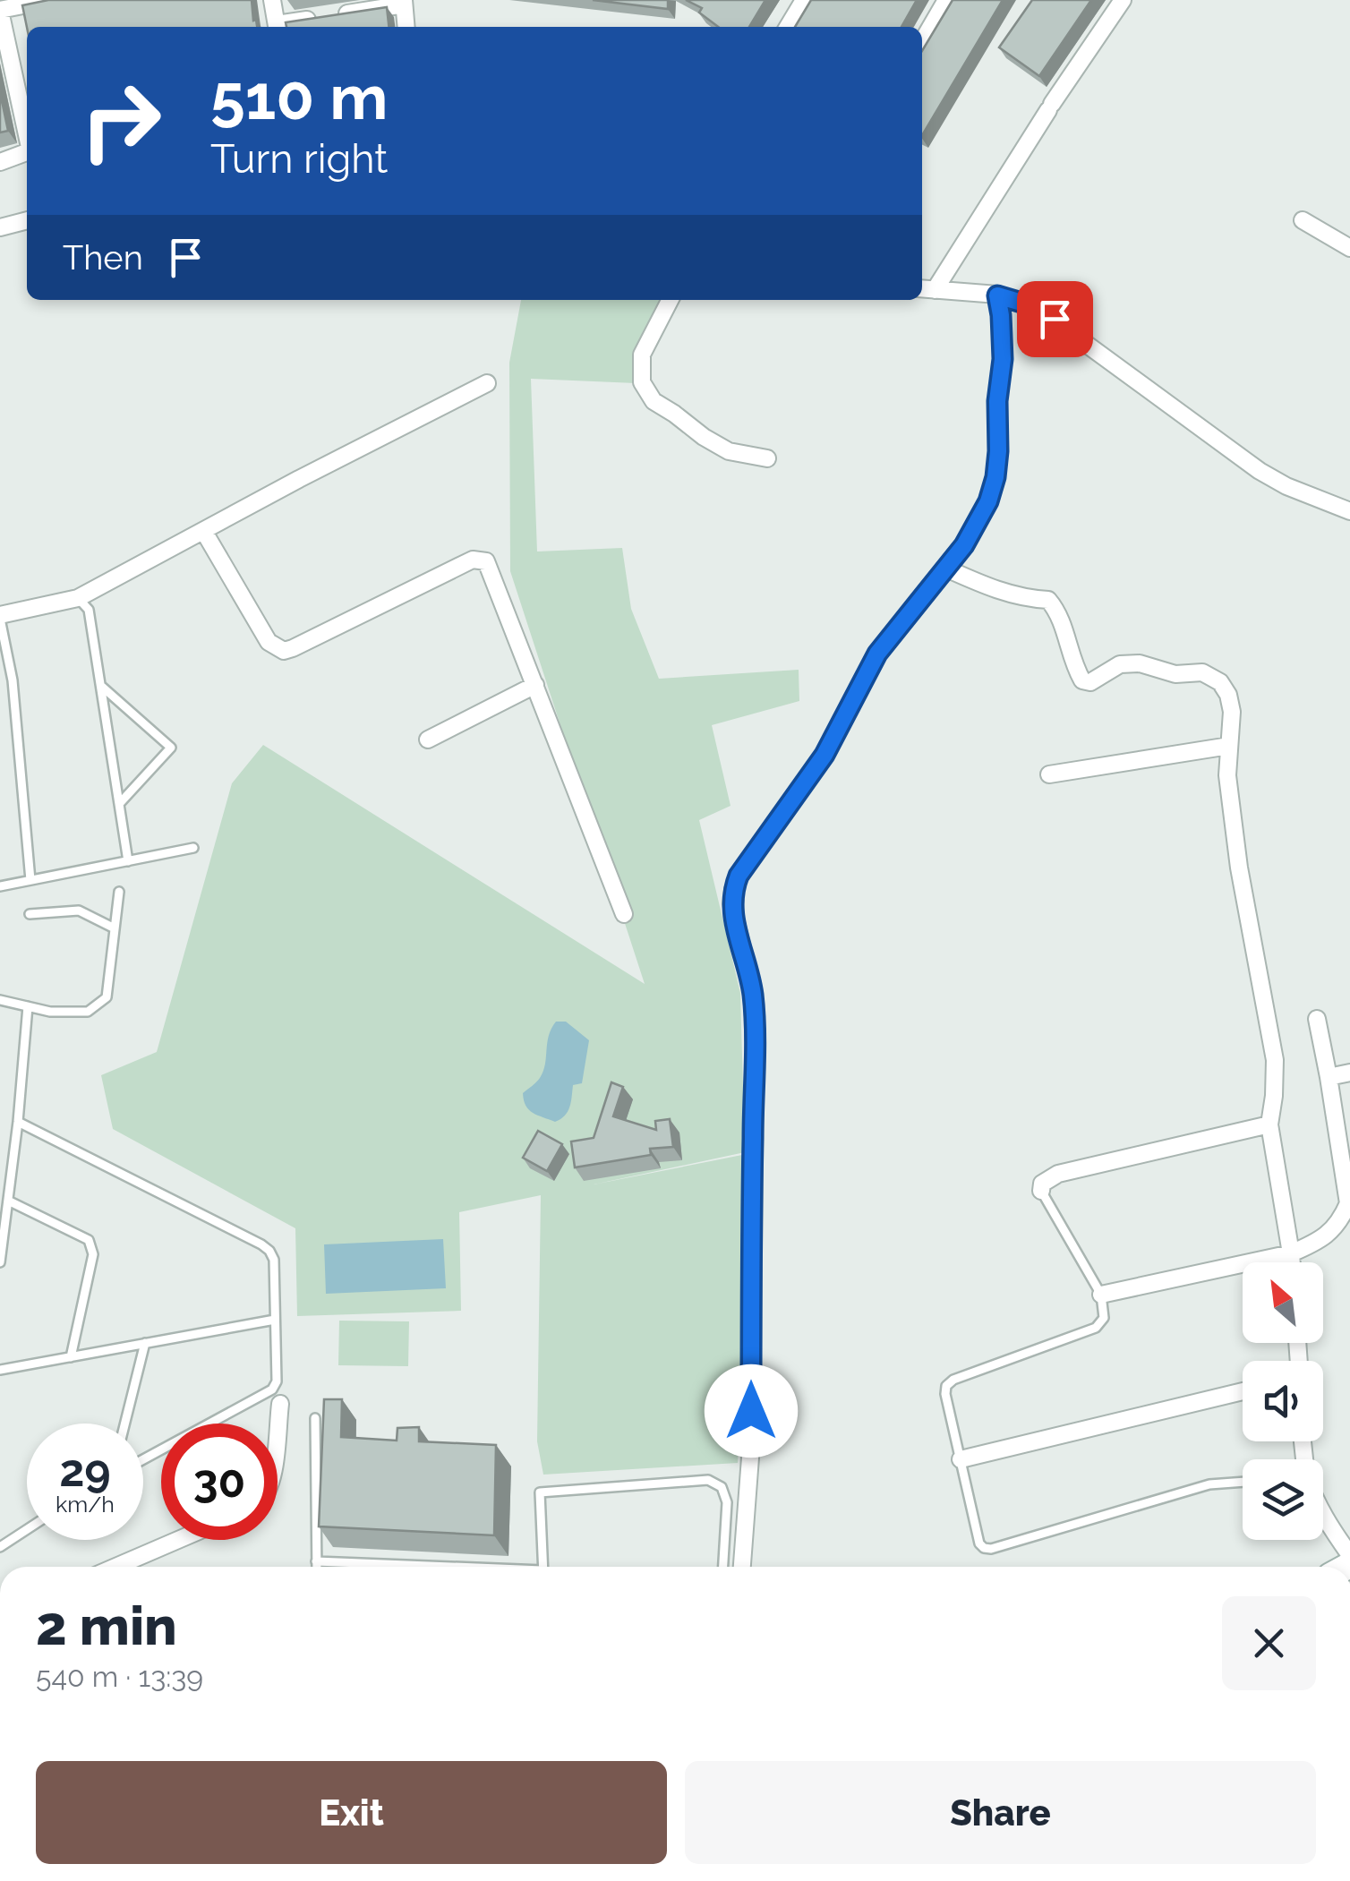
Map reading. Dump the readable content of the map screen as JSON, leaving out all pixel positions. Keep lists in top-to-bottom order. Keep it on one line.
{"north":"top left","page":{"turn":["510 m","Turn right"],"then":"Then","speed":"29 km/h","limit":"30","heading":["2 min","540 m · 13:39"],"buttons":["Exit","Share"]}}
